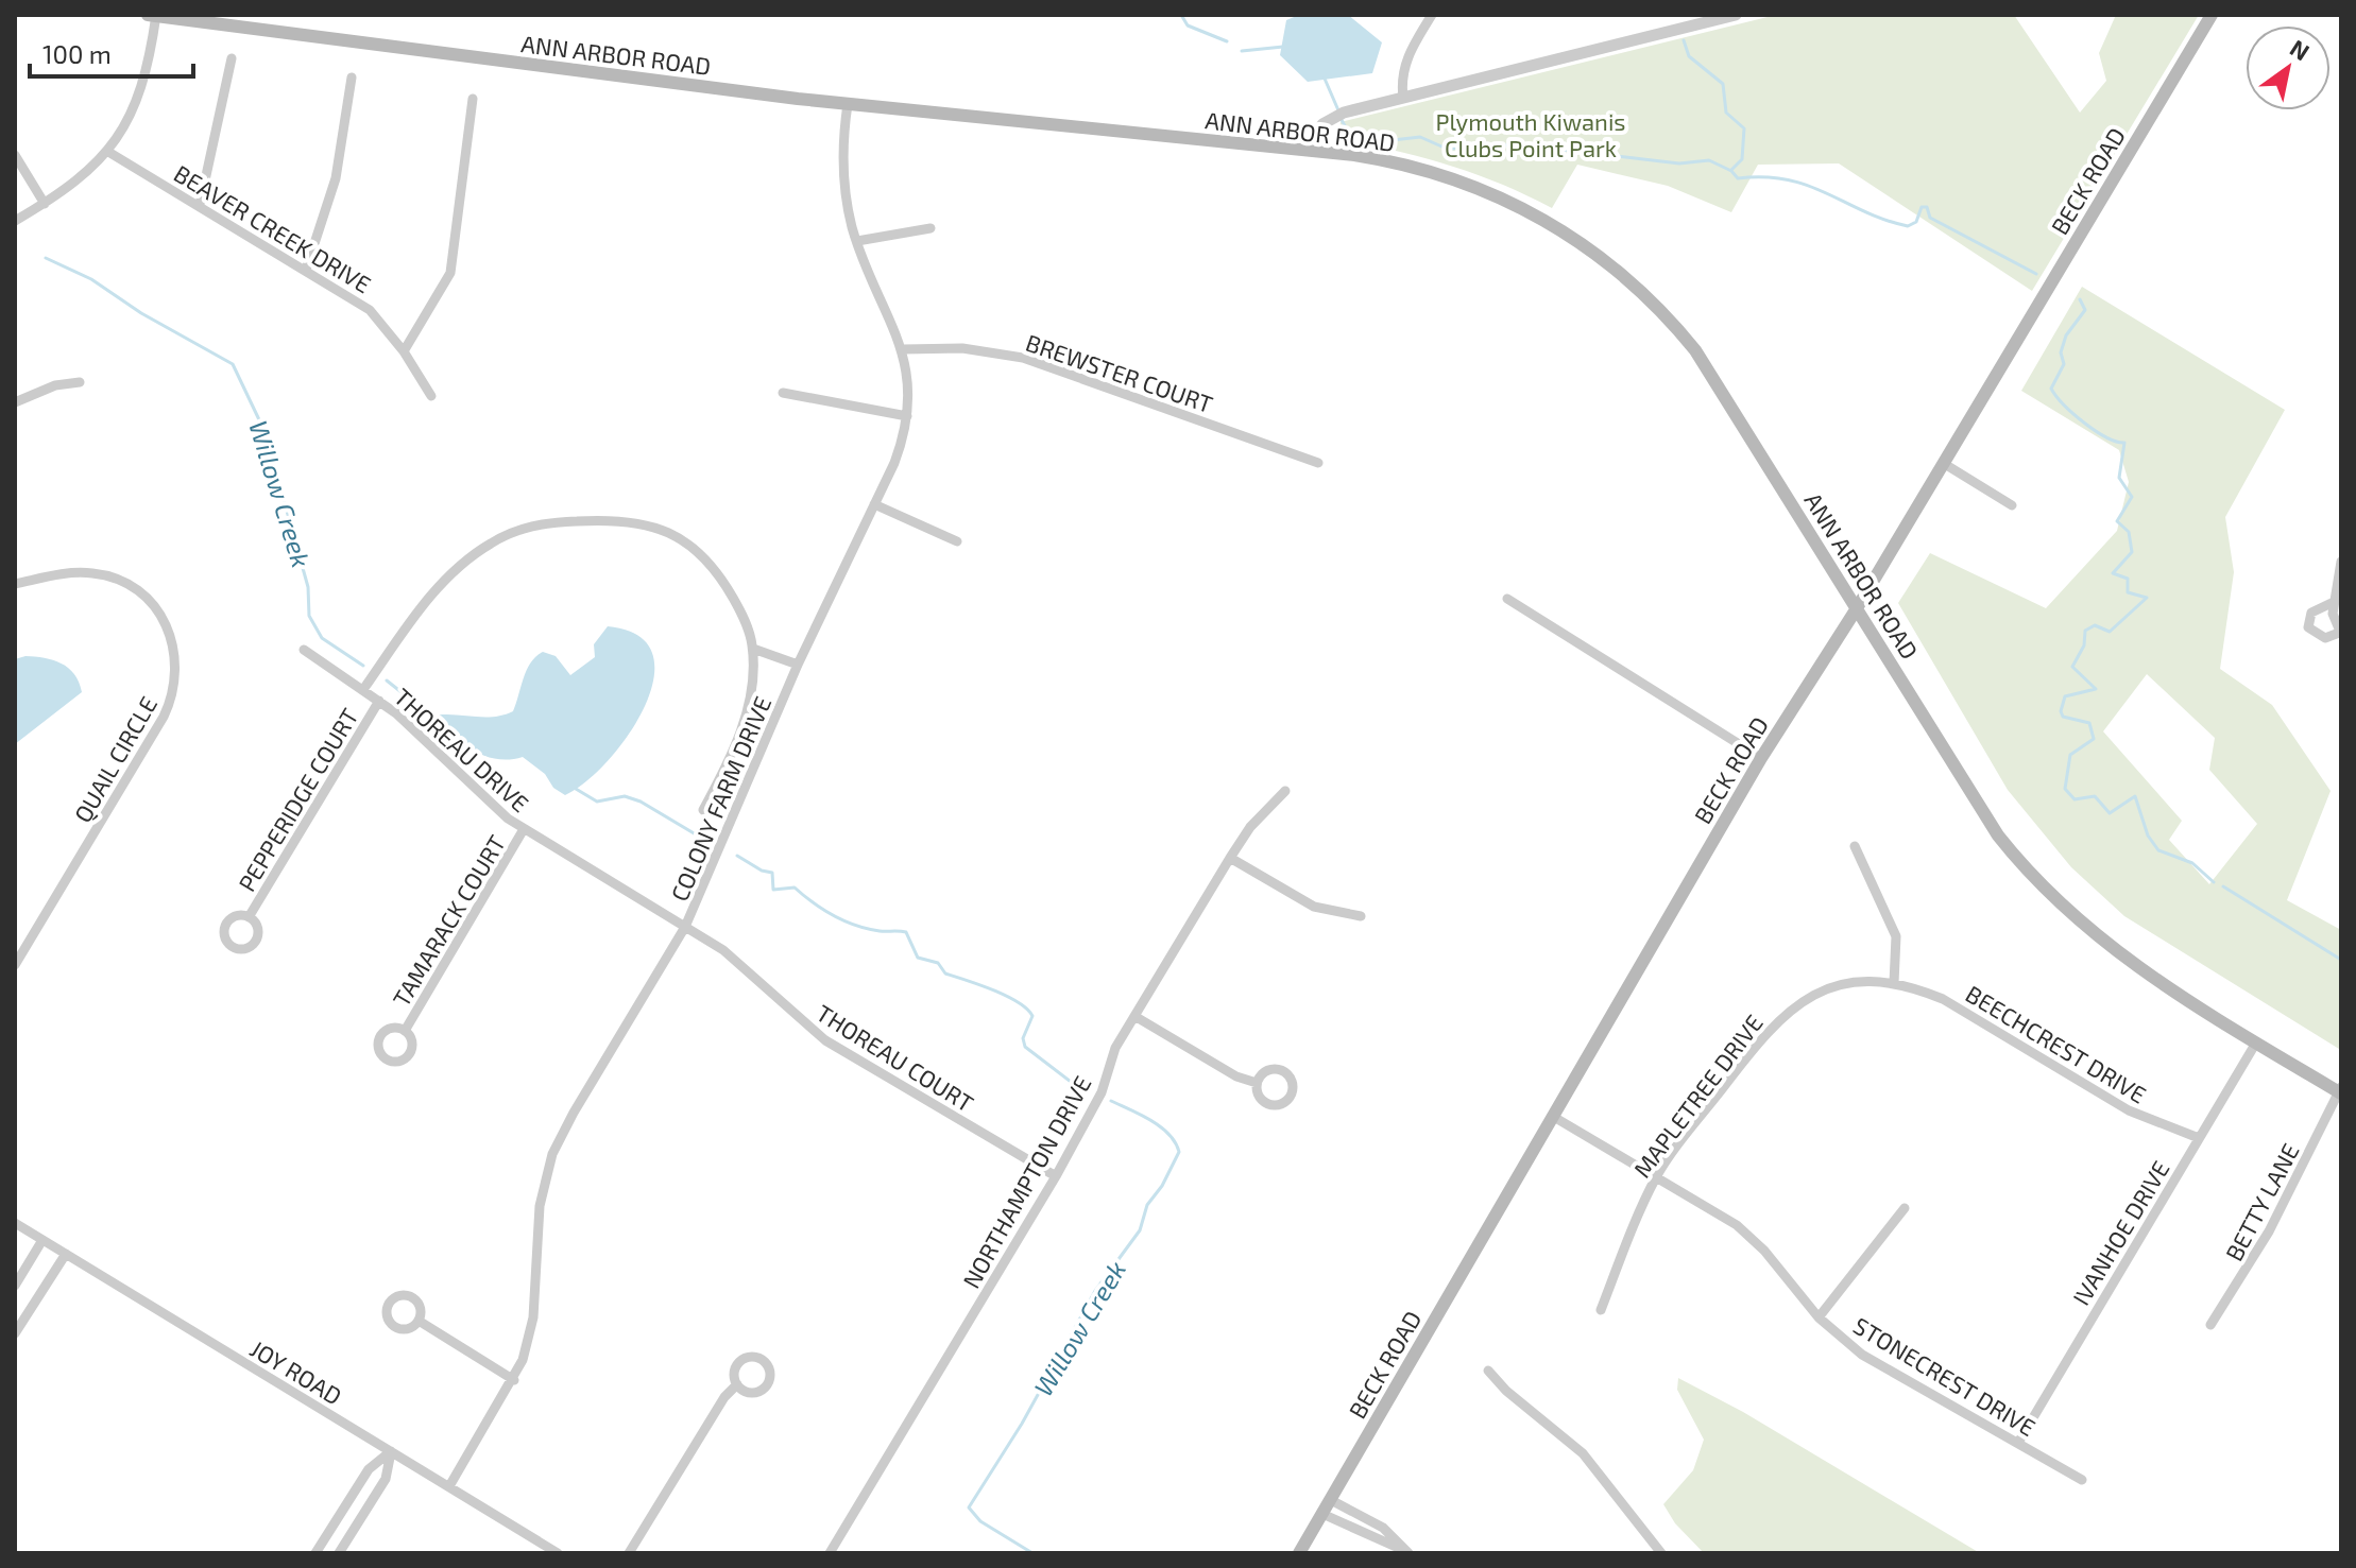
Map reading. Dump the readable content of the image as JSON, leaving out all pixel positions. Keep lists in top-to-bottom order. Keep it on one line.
{"streets":{"main road":["ANN ARBOR ROAD","BECK ROAD"],"street":["BEAVER CREEK DRIVE","BREWSTER COURT","THOREAU DRIVE","QUAIL CIRCLE","COLONY FARM DRIVE","PEPPERIDGE COURT","TAMARACK COURT","BEECHCREST DRIVE","THOREAU COURT","MAPLETREE DRIVE","NORTHAMPTON DRIVE","BETTY LANE","IVANHOE DRIVE","JOY ROAD","STONECREST DRIVE"]},"crossings":[["ANN ARBOR ROAD","BECK ROAD"],["ANN ARBOR ROAD","COLONY FARM DRIVE"],["ANN ARBOR ROAD","BETTY LANE"],["ANN ARBOR ROAD","IVANHOE DRIVE"],["BECK ROAD","STONECREST DRIVE"],["BREWSTER COURT","COLONY FARM DRIVE"],["THOREAU DRIVE","COLONY FARM DRIVE"],["THOREAU DRIVE","PEPPERIDGE COURT"],["THOREAU DRIVE","TAMARACK COURT"],["THOREAU DRIVE","THOREAU COURT"],["COLONY FARM DRIVE","THOREAU COURT"],["COLONY FARM DRIVE","JOY ROAD"],["BEECHCREST DRIVE","MAPLETREE DRIVE"],["BEECHCREST DRIVE","IVANHOE DRIVE"],["THOREAU COURT","NORTHAMPTON DRIVE"],["MAPLETREE DRIVE","STONECREST DRIVE"],["IVANHOE DRIVE","STONECREST DRIVE"]],"water":["Willow Creek"],"parks":["Plymouth Kiwanis Clubs Point Park"],"scale_bar":"100 m","north":"top right"}
